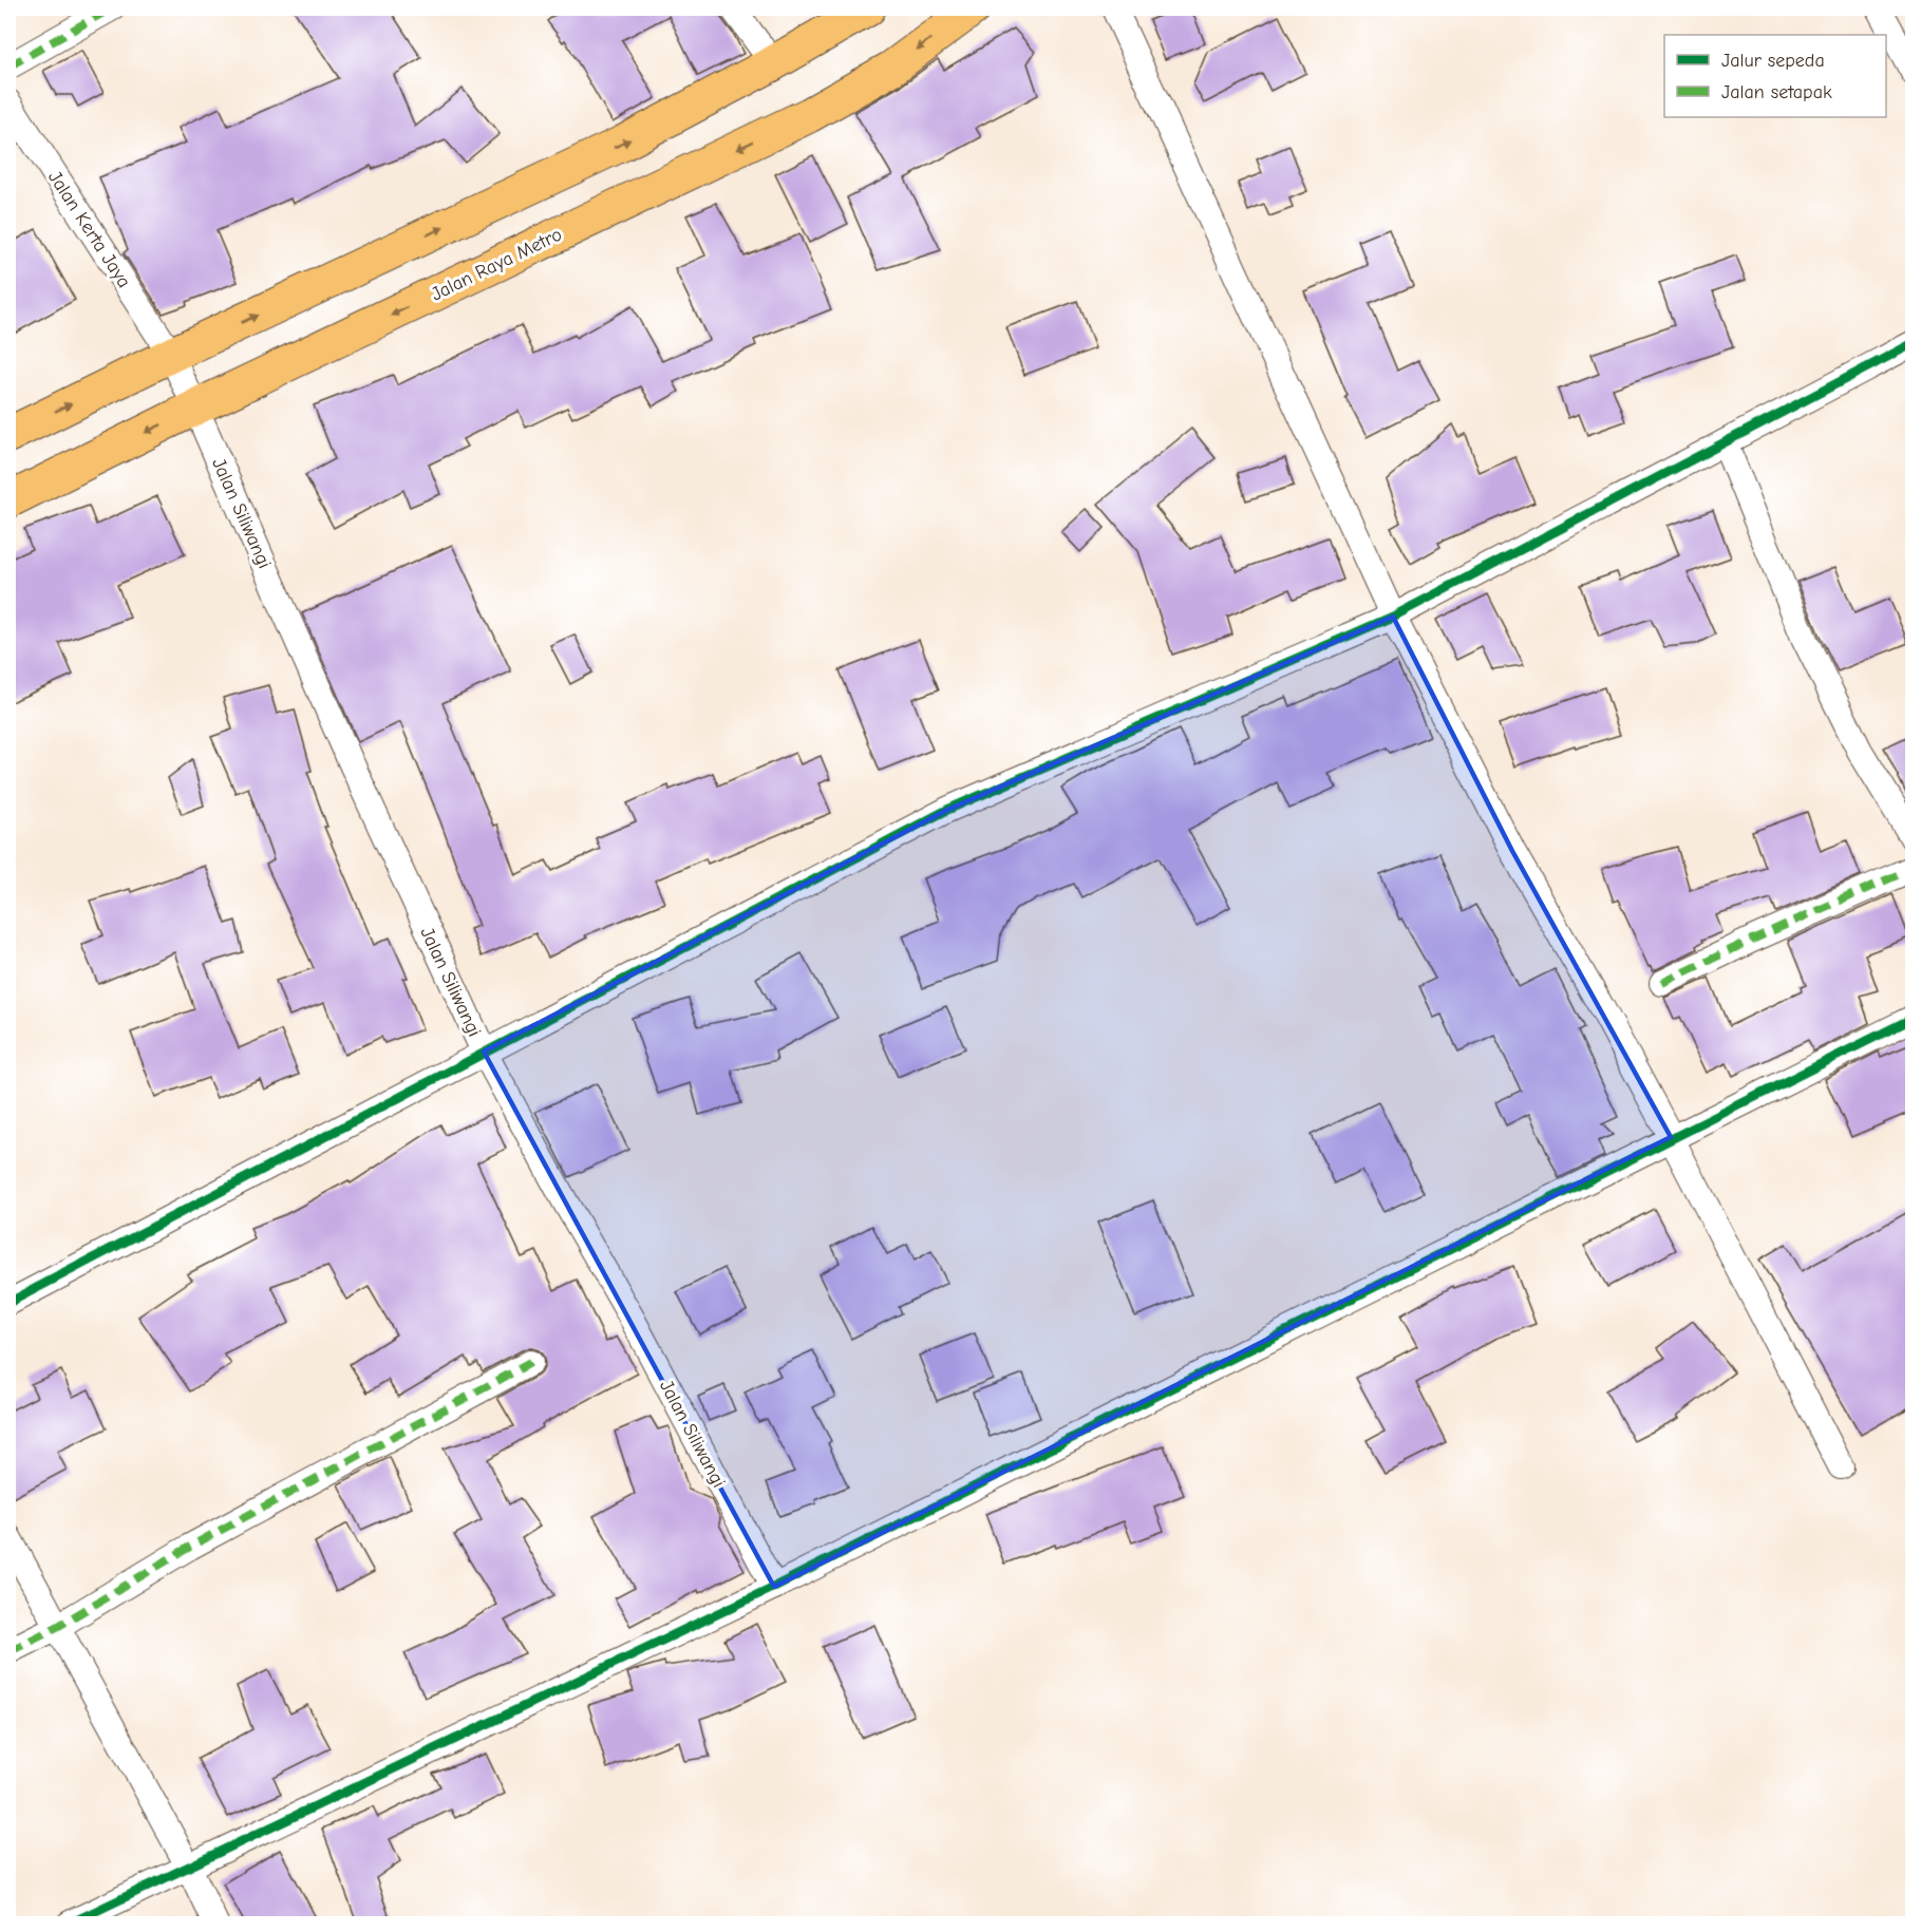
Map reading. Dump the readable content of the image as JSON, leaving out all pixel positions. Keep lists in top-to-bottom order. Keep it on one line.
{"streets":{"highway":["Jalan Raya Metro"],"street":["Jalan Kerta Jaya","Jalan Siliwangi"]},"crossings":[["Jalan Kerta Jaya","Jalan Siliwangi"],["Jalan Raya Metro","Jalan Siliwangi"]],"legend":["Jalur sepeda","Jalan setapak"]}
